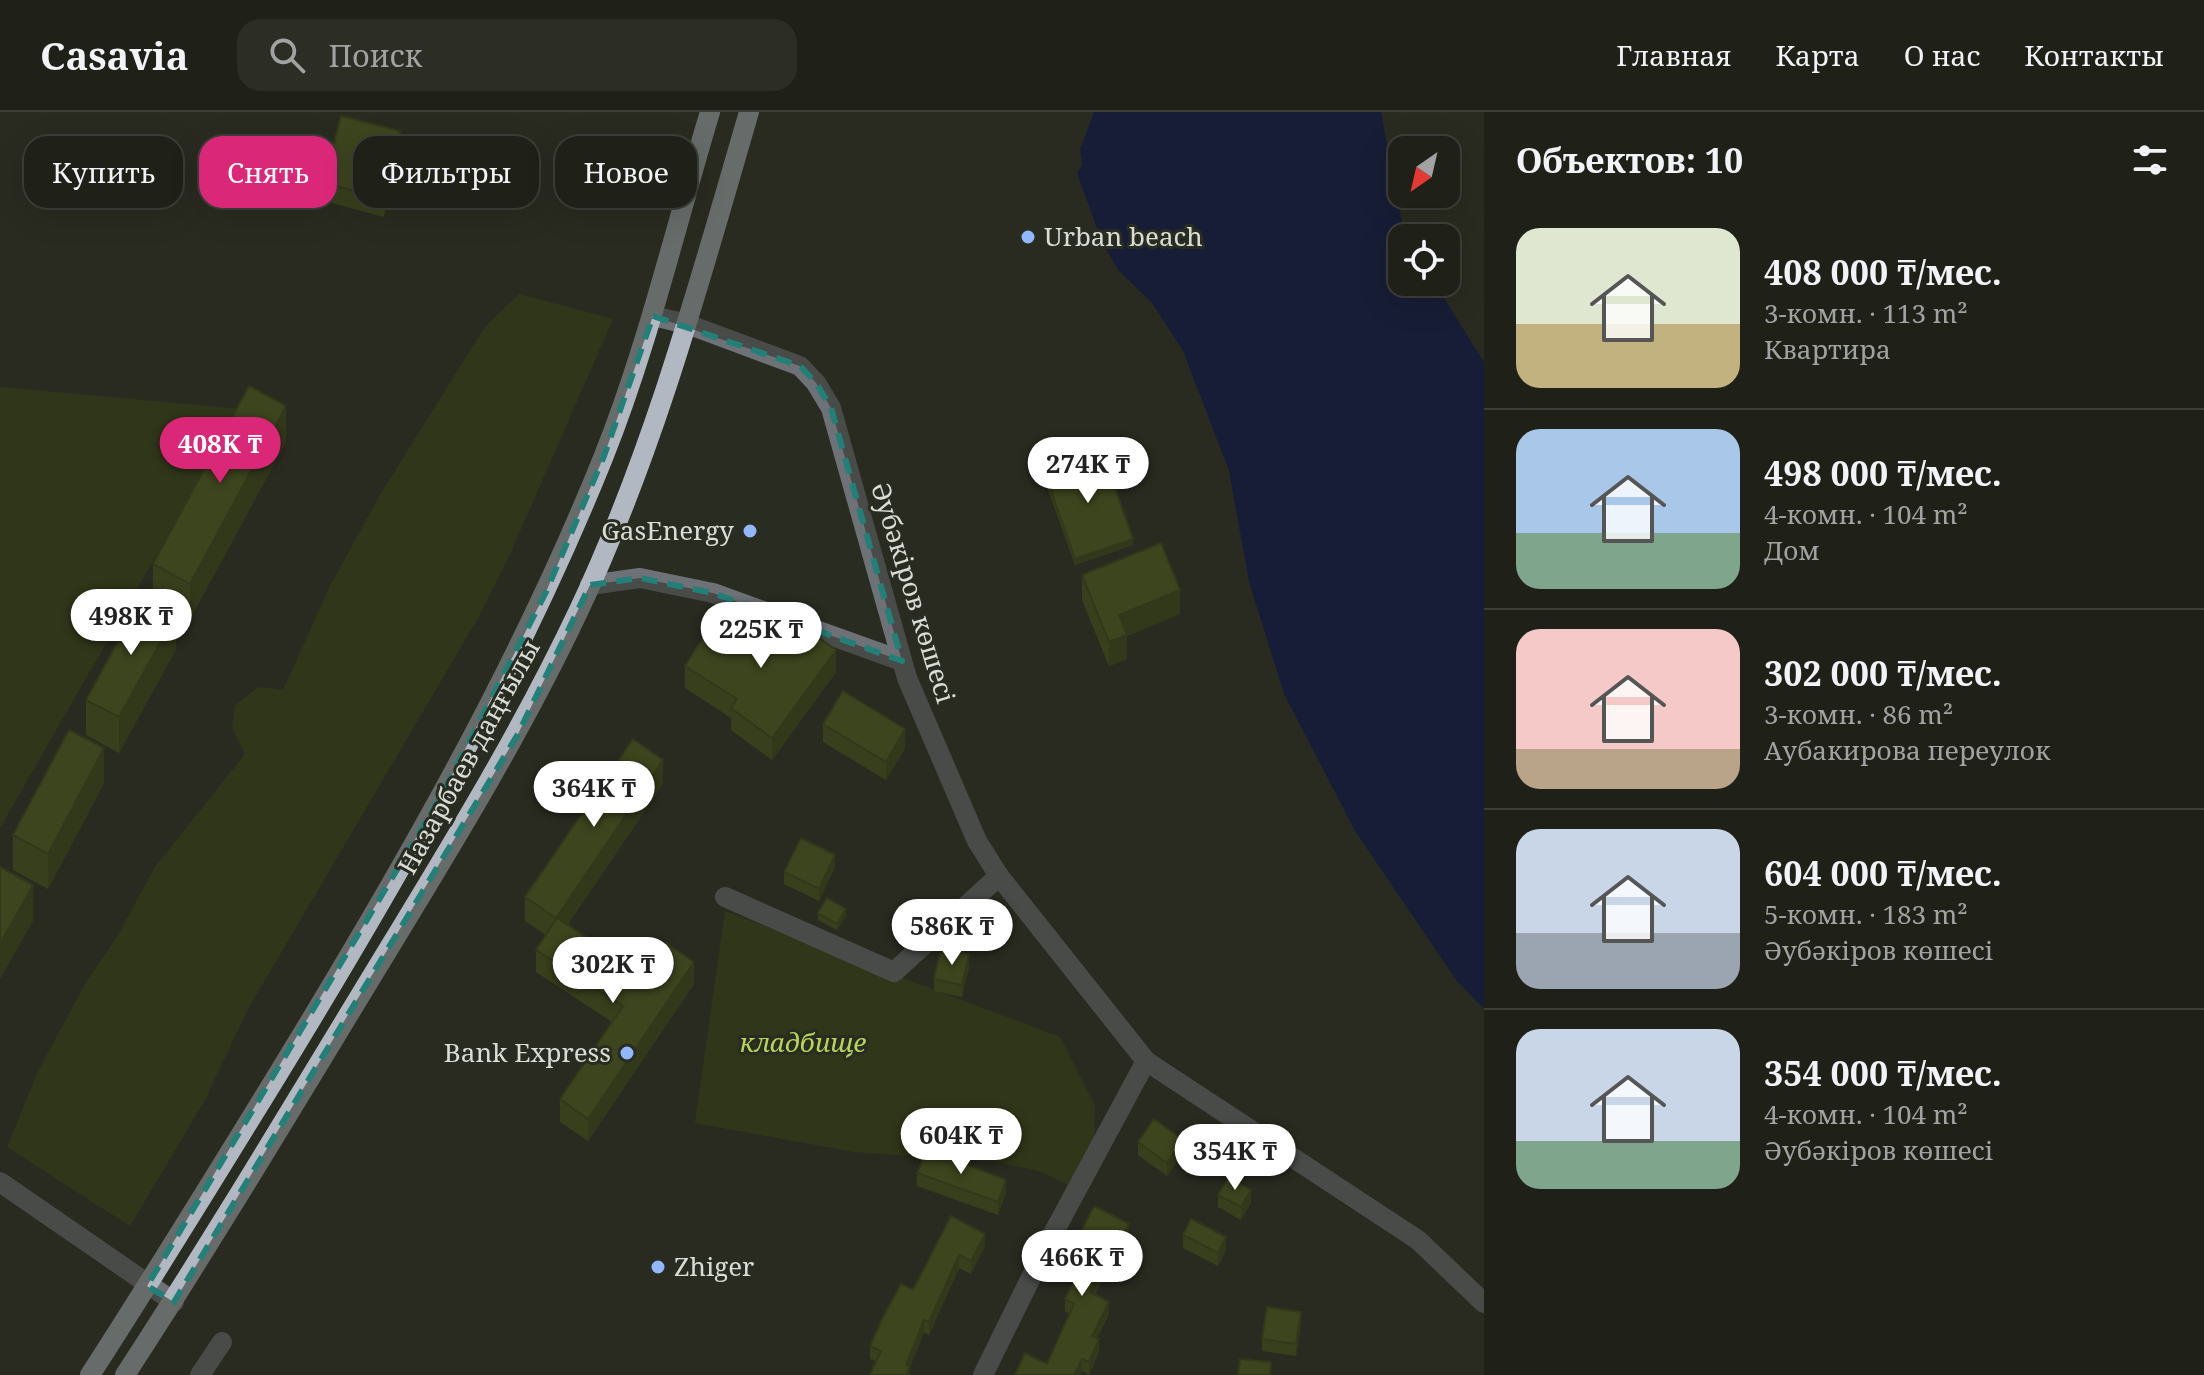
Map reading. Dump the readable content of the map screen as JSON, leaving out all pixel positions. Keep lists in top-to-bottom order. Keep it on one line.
{"streets":{"main road":["Назарбаев даңғылы"],"street":["Әубәкіров көшесі"]},"crossings":[["Әубәкіров көшесі","Назарбаев даңғылы"]],"parks":["кладбище"],"places":["Urban beach","GasEnergy","Bank Express","Zhiger"],"north":"bottom left","page":{"header":"Casavia","search":"Поиск","nav":["Главная","Карта","О нас","Контакты"],"heading":"Объектов: 10","chip":["Купить","Снять","Фильтры","Новое"],"list":[{"name":"408 000 ₸/мес.","note":"3-комн. · 113 m² · Квартира"},{"name":"498 000 ₸/мес.","note":"4-комн. · 104 m² · Дом"},{"name":"302 000 ₸/мес.","note":"3-комн. · 86 m² · Аубакирова переулок"},{"name":"604 000 ₸/мес.","note":"5-комн. · 183 m² · Әубәкіров көшесі"},{"name":"354 000 ₸/мес.","note":"4-комн. · 104 m² · Әубәкіров көшесі"}],"price":["408K ₸","274K ₸","498K ₸","225K ₸","364K ₸","586K ₸","302K ₸","604K ₸","354K ₸","466K ₸"]}}
